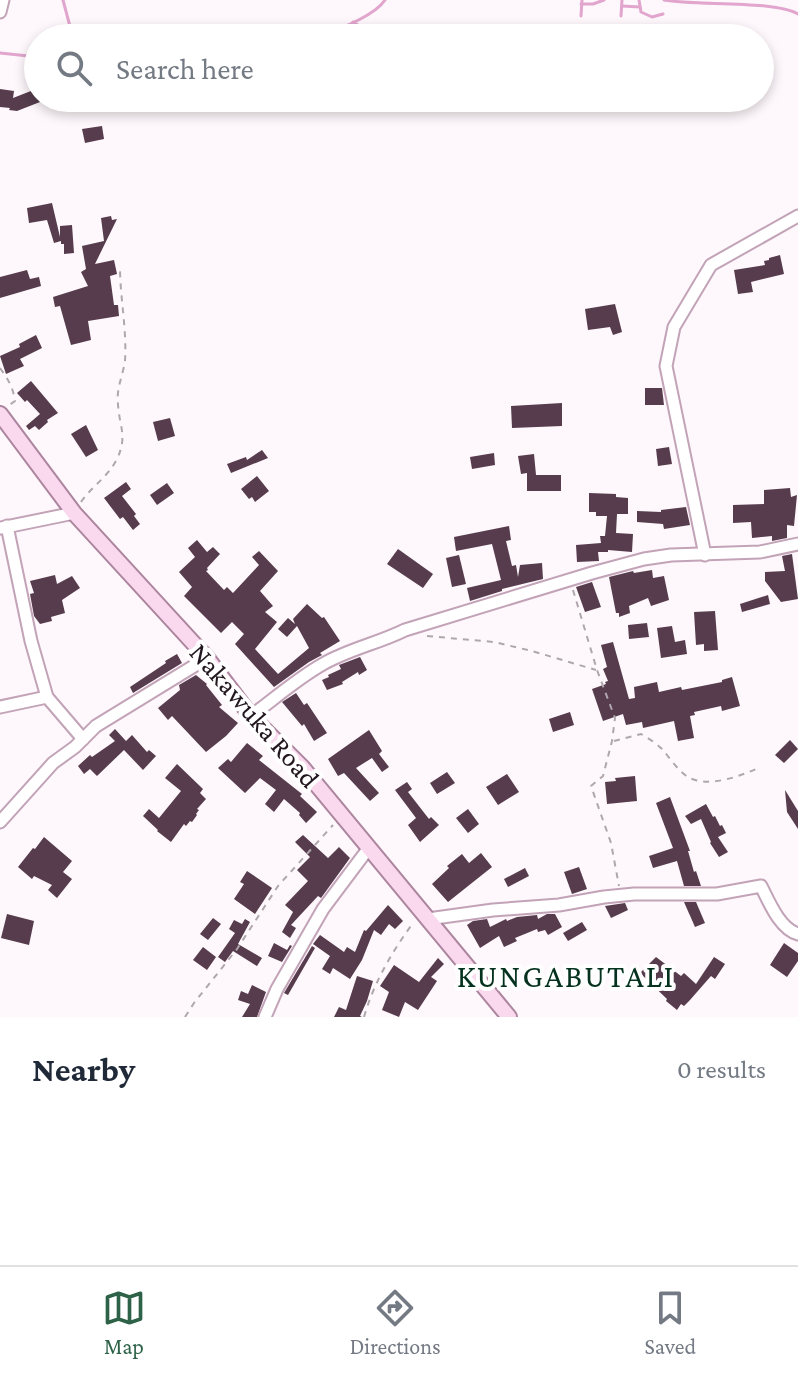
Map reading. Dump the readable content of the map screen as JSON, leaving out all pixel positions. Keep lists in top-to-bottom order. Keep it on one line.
{"streets":{"main road":["Nakawuka Road"]},"districts":["KUNGABUTALI"],"page":{"search":"Search here","heading":["Nearby","0 results"],"nav":["Map","Directions","Saved"]}}
